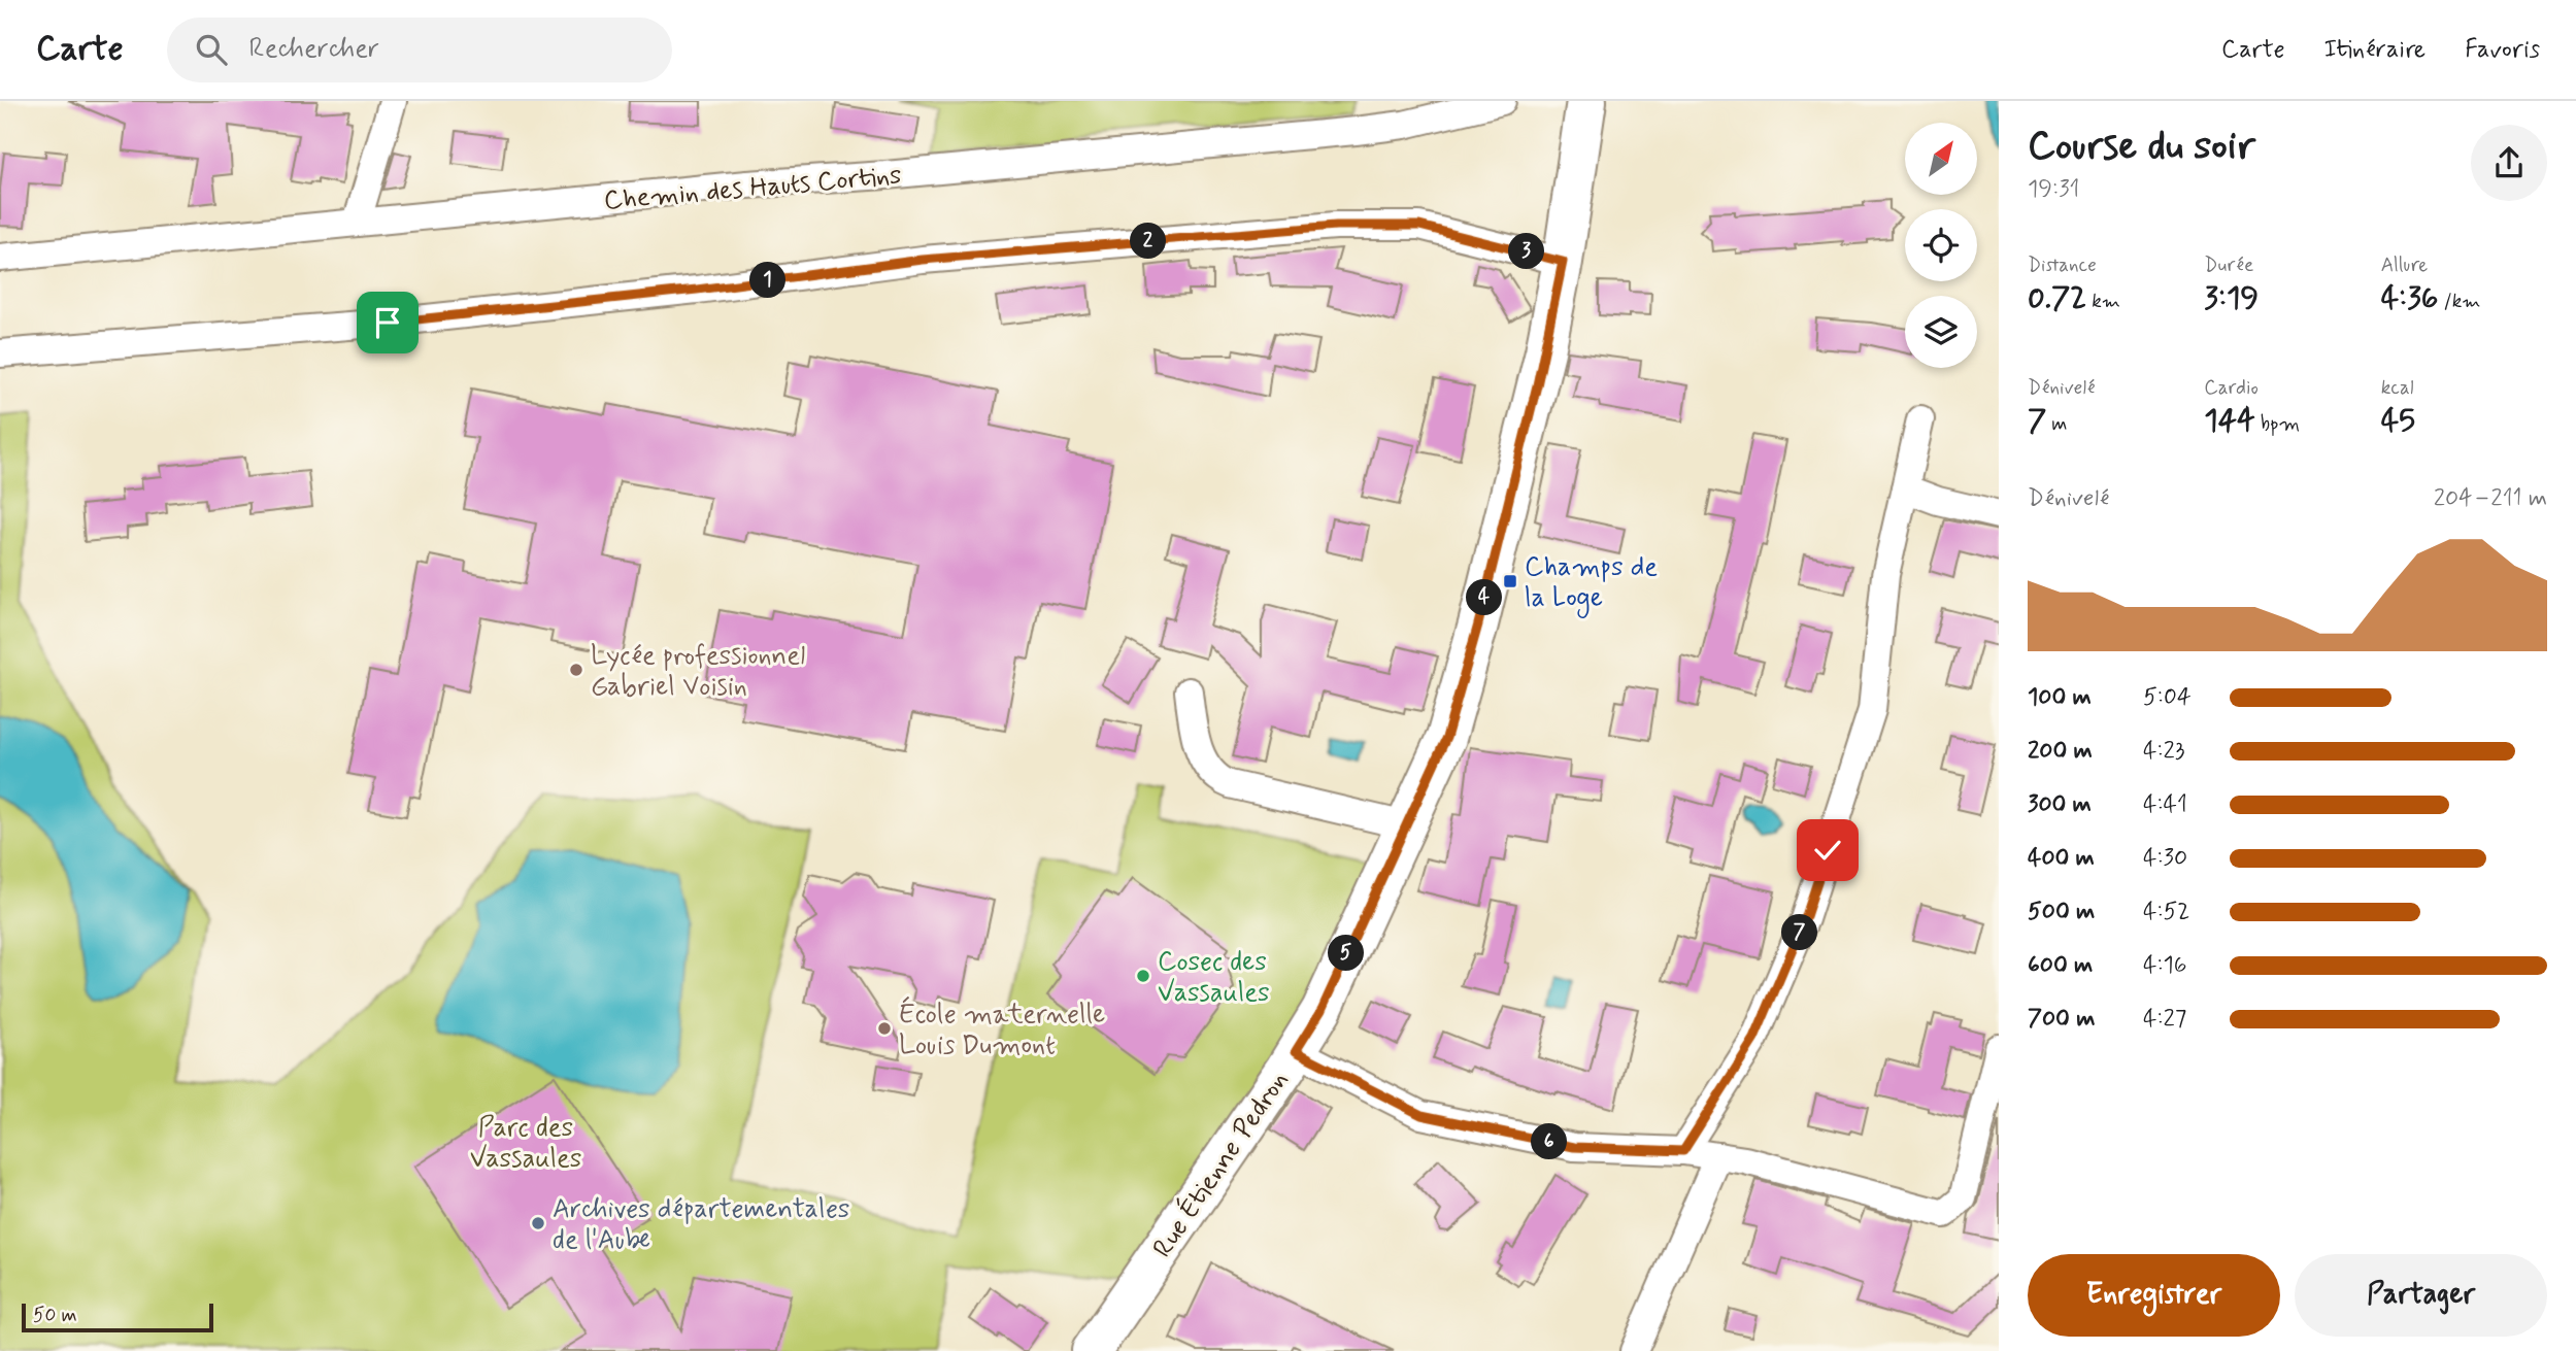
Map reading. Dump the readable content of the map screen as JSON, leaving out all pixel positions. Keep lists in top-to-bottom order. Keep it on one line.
{"streets":{"street":["Chemin des Hauts Cortins","Rue Étienne Pedron"]},"parks":["Parc des Vassaules"],"places":{"transit":["Champs de la Loge"],"other":["Lycée professionnel Gabriel Voisin","Cosec des Vassaules","École maternelle Louis Dumont","Archives départementales de l'Aube"]},"scale_bar":"50 m","north":"top right","page":{"header":"Carte","search":"Rechercher","nav":["Carte","Itinéraire","Favoris"],"heading":["Course du soir","19:31"],"pins":["2","3","1","4","7","5","6"],"stats":[["Distance","0.72 km"],["Durée","3:19"],["Allure","4:36 /km"],["Dénivelé","7 m"],["Cardio","144 bpm"],["kcal","45"]],"chart":["Dénivelé","204–211 m"],"list":[{"name":"100 m","note":"5:04"},{"name":"200 m","note":"4:23"},{"name":"300 m","note":"4:41"},{"name":"400 m","note":"4:30"},{"name":"500 m","note":"4:52"},{"name":"600 m","note":"4:16"},{"name":"700 m","note":"4:27"}],"buttons":["Enregistrer","Partager"],"scale":"50 m"}}
